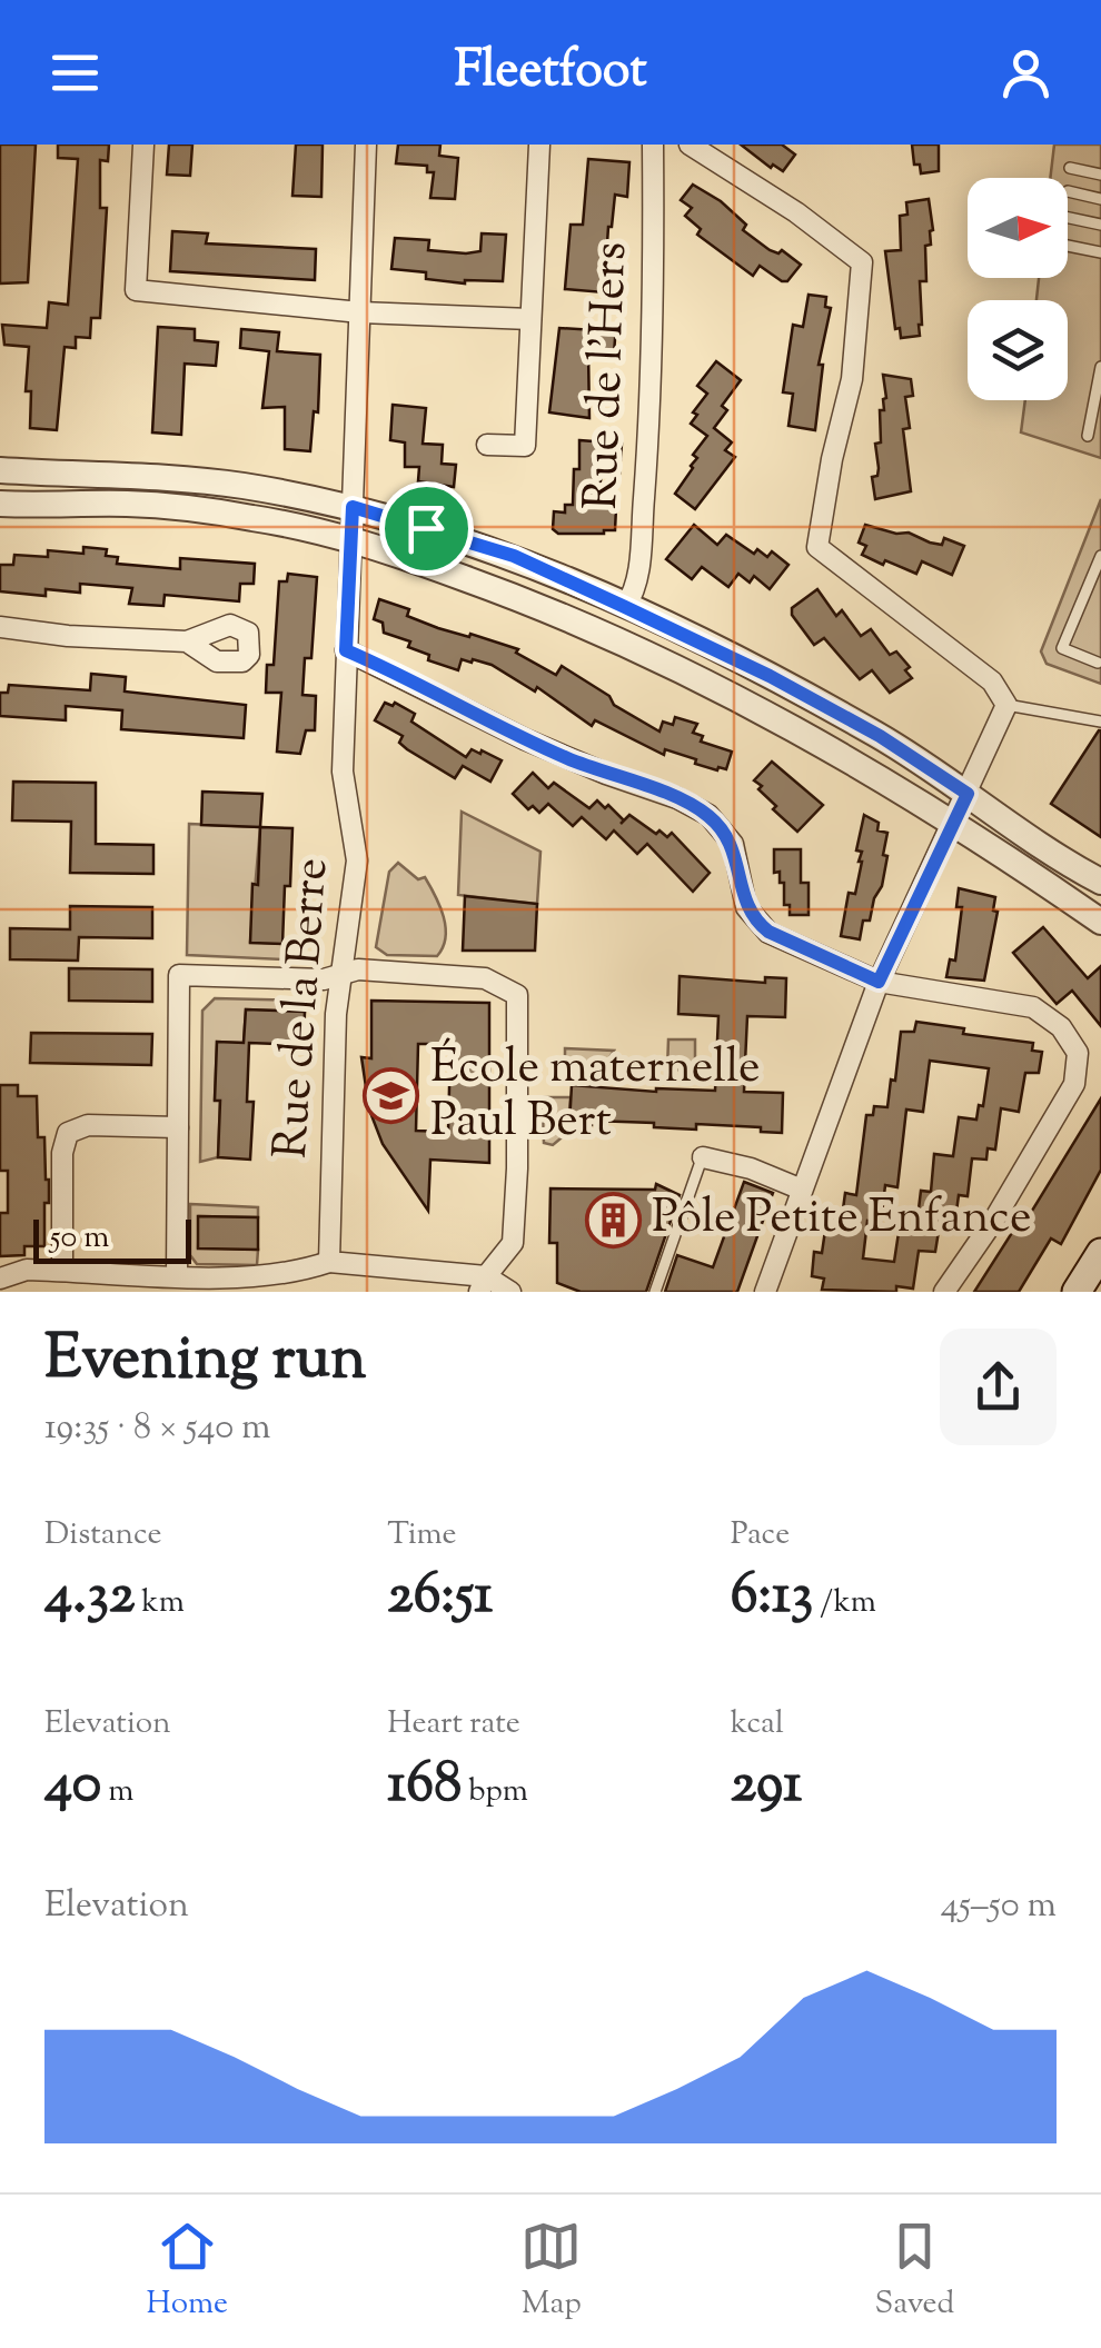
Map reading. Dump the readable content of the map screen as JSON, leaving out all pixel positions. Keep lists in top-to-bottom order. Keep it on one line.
{"streets":{"street":["Rue de l'Hers","Rue de la Berre"]},"places":{"school or university":["École maternelle Paul Bert"],"building":["Pôle Petite Enfance"]},"scale_bar":"50 m","north":"right","page":{"header":"Fleetfoot","scale":"50 m","heading":["Evening run","19:35 · 8 × 540 m"],"stats":[["Distance","4.32 km"],["Time","26:51"],["Pace","6:13 /km"],["Elevation","40 m"],["Heart rate","168 bpm"],["kcal","291"]],"chart":["Elevation","45–50 m"],"tabs":["Home","Map","Saved"]}}
